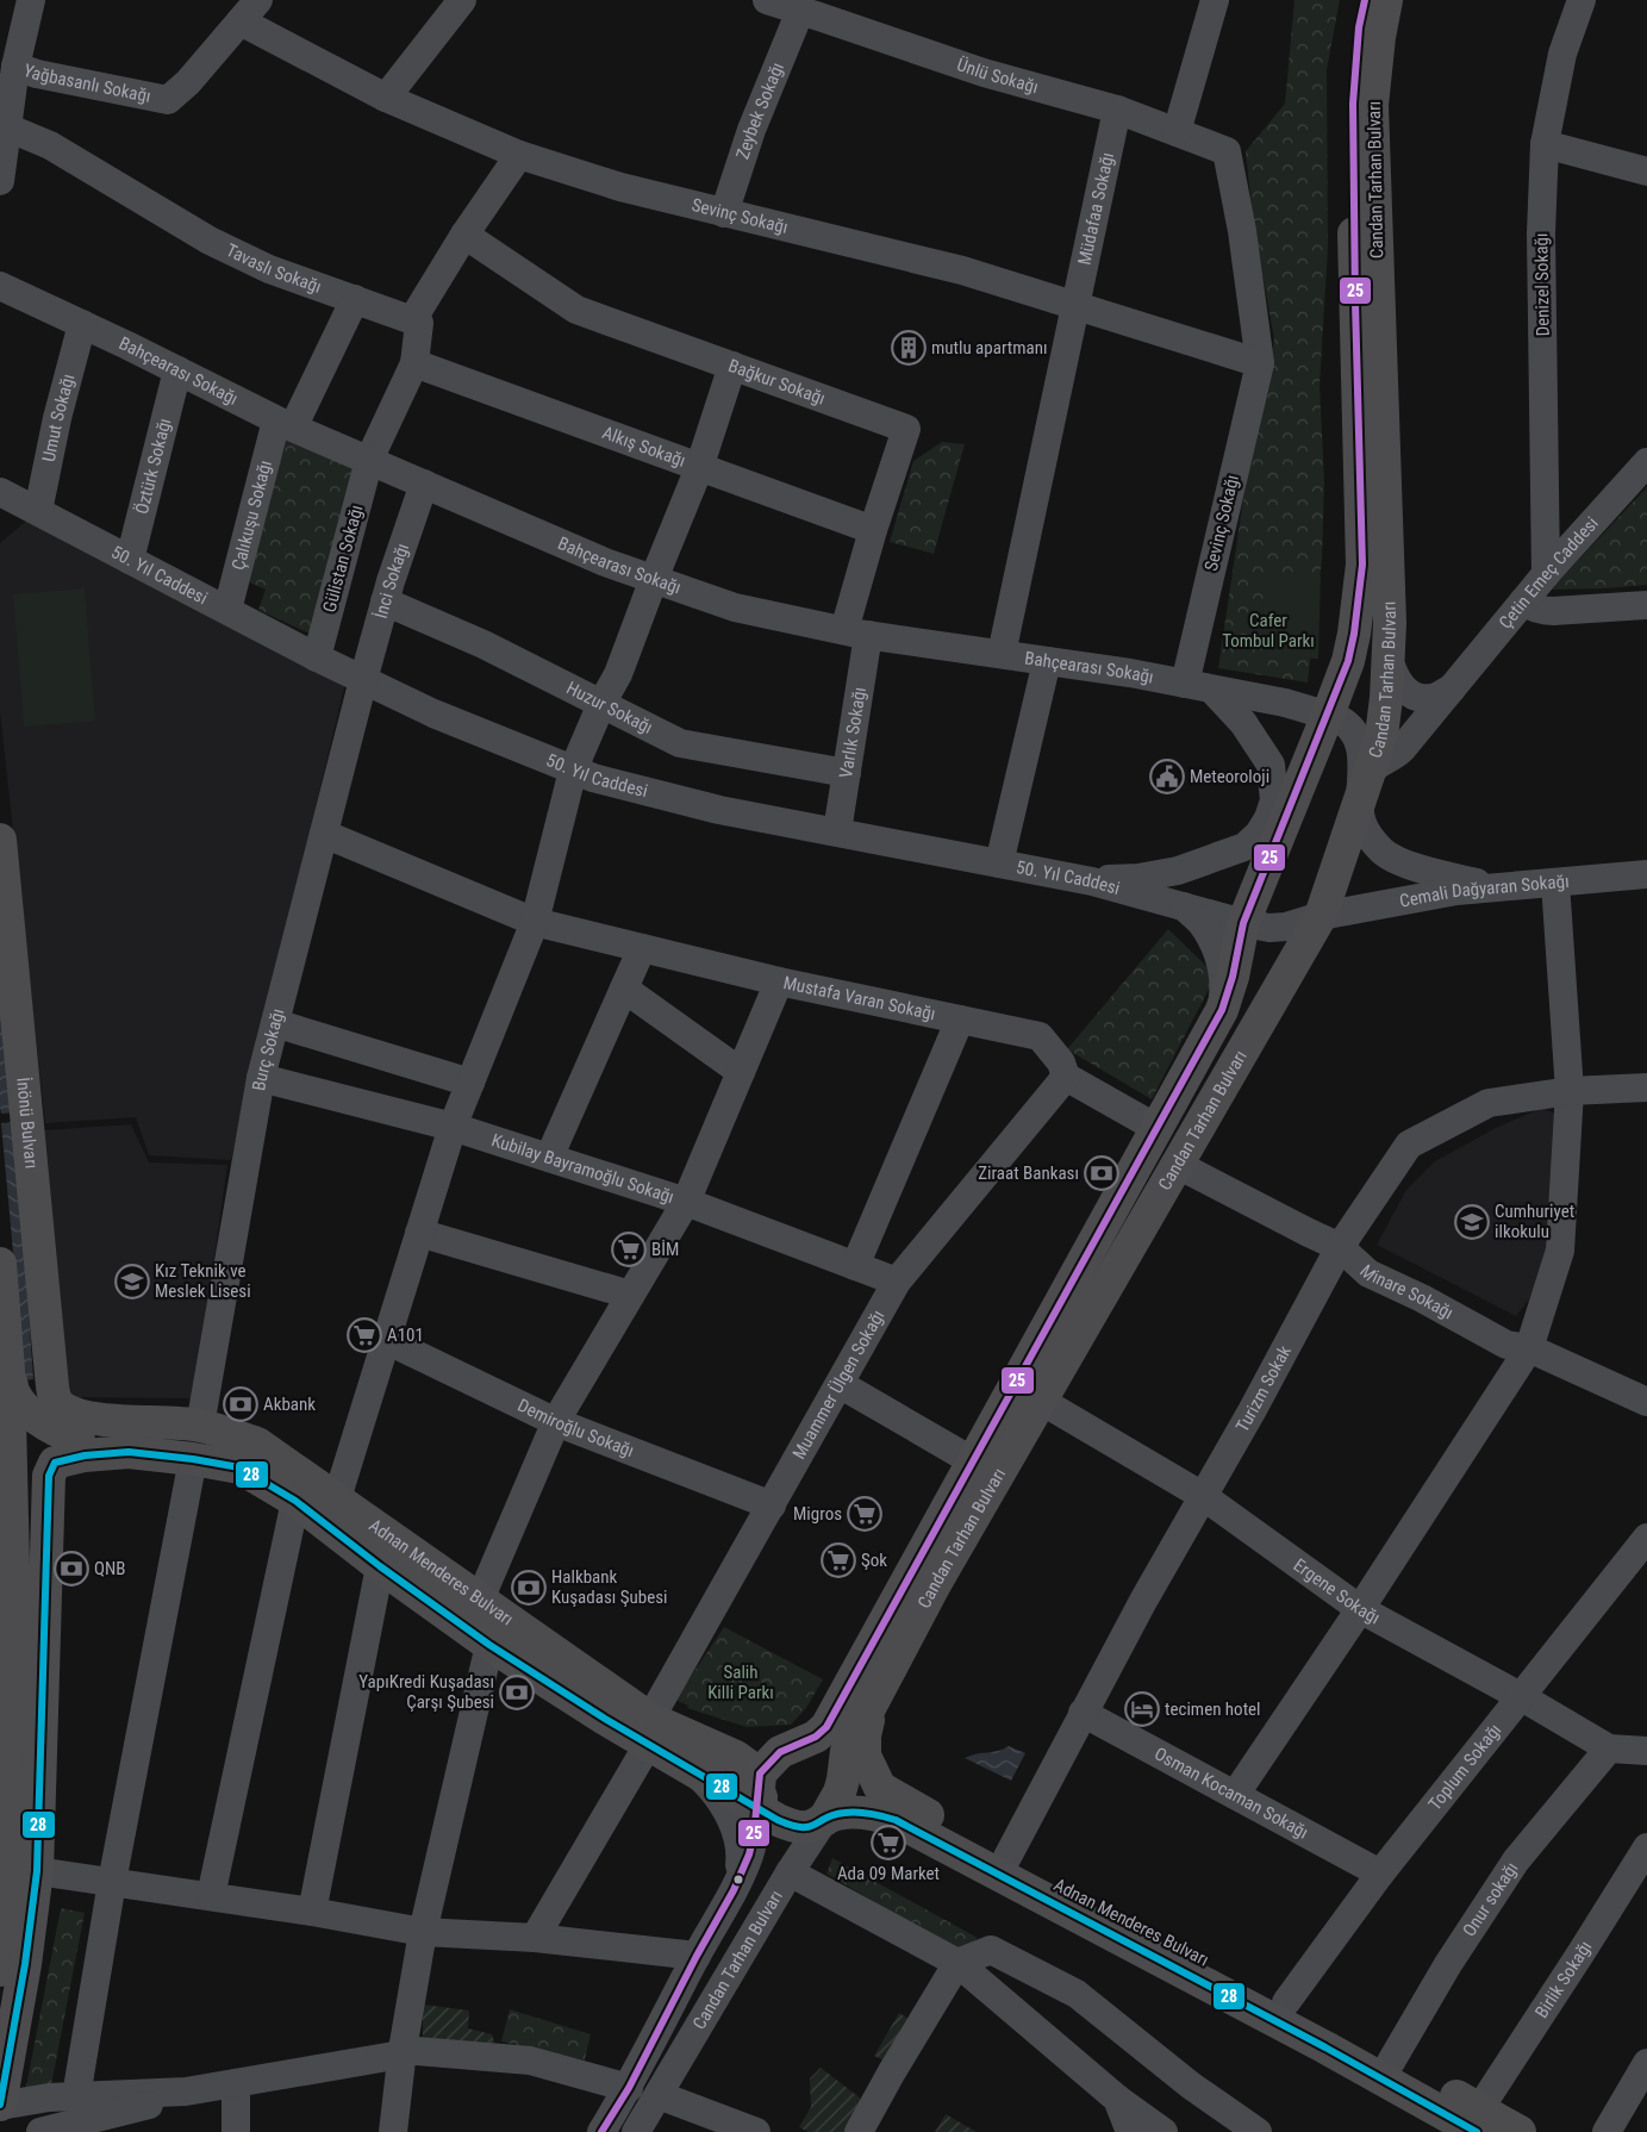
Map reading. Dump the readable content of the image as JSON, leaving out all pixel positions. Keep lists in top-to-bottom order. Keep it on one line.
{"streets":{"main road":["Candan Tarhan Bulvarı","İnönü Bulvarı","Adnan Menderes Bulvarı"],"street":["Ünlü Sokağı","Yağbasanlı Sokağı","Zeybek Sokağı","Müdafaa Sokağı","Sevinç Sokağı","Tavaslı Sokağı","Denizel Sokağı","Bahçearası Sokağı","Bağkur Sokağı","Umut Sokağı","Alkış Sokağı","Öztürk Sokağı","Çalıkuşu Sokağı","Gülistan Sokağı","Çetin Emeç Caddesi","50. Yıl Caddesi","İnci Sokağı","Huzur Sokağı","Varlık Sokağı","Cemali Dağyaran Sokağı","Mustafa Varan Sokağı","Burç Sokağı","Kubilay Bayramoğlu Sokağı","Minare Sokağı","Muammer Ülgen Sokağı","Turizm Sokak","Demiroğlu Sokağı","Ergene Sokağı","Toplum Sokağı","Osman Kocaman Sokağı","Onur sokağı","Birlik Sokağı"]},"crossings":[["Ünlü Sokağı","Zeybek Sokağı"],["Ünlü Sokağı","Müdafaa Sokağı"],["Ünlü Sokağı","Sevinç Sokağı"],["Yağbasanlı Sokağı","Sevinç Sokağı"],["Zeybek Sokağı","Sevinç Sokağı"],["Candan Tarhan Bulvarı","Bahçearası Sokağı"],["Candan Tarhan Bulvarı","Çetin Emeç Caddesi"],["Candan Tarhan Bulvarı","50. Yıl Caddesi"],["Candan Tarhan Bulvarı","Cemali Dağyaran Sokağı"],["Candan Tarhan Bulvarı","Mustafa Varan Sokağı"],["Candan Tarhan Bulvarı","Minare Sokağı"],["Candan Tarhan Bulvarı","Adnan Menderes Bulvarı"],["Candan Tarhan Bulvarı","Ergene Sokağı"],["Müdafaa Sokağı","Sevinç Sokağı"],["Müdafaa Sokağı","Bahçearası Sokağı"],["Sevinç Sokağı","Bahçearası Sokağı"],["Tavaslı Sokağı","Çalıkuşu Sokağı"],["Denizel Sokağı","Çetin Emeç Caddesi"],["Bahçearası Sokağı","Bağkur Sokağı"],["Bahçearası Sokağı","Umut Sokağı"],["Bahçearası Sokağı","Öztürk Sokağı"],["Bahçearası Sokağı","Çalıkuşu Sokağı"],["Bahçearası Sokağı","Gülistan Sokağı"],["Bahçearası Sokağı","İnci Sokağı"],["Bahçearası Sokağı","Varlık Sokağı"],["Bağkur Sokağı","Alkış Sokağı"],["Bağkur Sokağı","Varlık Sokağı"],["Umut Sokağı","50. Yıl Caddesi"],["Öztürk Sokağı","50. Yıl Caddesi"],["Çalıkuşu Sokağı","50. Yıl Caddesi"],["Gülistan Sokağı","50. Yıl Caddesi"],["50. Yıl Caddesi","İnci Sokağı"],["50. Yıl Caddesi","Varlık Sokağı"],["50. Yıl Caddesi","Cemali Dağyaran Sokağı"],["50. Yıl Caddesi","Burç Sokağı"],["İnci Sokağı","Huzur Sokağı"],["İnci Sokağı","Burç Sokağı"],["Huzur Sokağı","Varlık Sokağı"],["Mustafa Varan Sokağı","Burç Sokağı"],["Mustafa Varan Sokağı","Muammer Ülgen Sokağı"],["Burç Sokağı","Kubilay Bayramoğlu Sokağı"],["Burç Sokağı","Adnan Menderes Bulvarı"],["İnönü Bulvarı","Adnan Menderes Bulvarı"],["Kubilay Bayramoğlu Sokağı","Muammer Ülgen Sokağı"],["Minare Sokağı","Turizm Sokak"],["Muammer Ülgen Sokağı","Demiroğlu Sokağı"],["Muammer Ülgen Sokağı","Adnan Menderes Bulvarı"],["Turizm Sokak","Adnan Menderes Bulvarı"],["Turizm Sokak","Ergene Sokağı"],["Turizm Sokak","Osman Kocaman Sokağı"],["Adnan Menderes Bulvarı","Toplum Sokağı"],["Adnan Menderes Bulvarı","Onur sokağı"],["Adnan Menderes Bulvarı","Birlik Sokağı"],["Ergene Sokağı","Toplum Sokağı"],["Ergene Sokağı","Onur sokağı"],["Toplum Sokağı","Osman Kocaman Sokağı"]],"parks":["Cafer Tombul Parkı","Salih Killi Parkı"],"places":{"building":["mutlu apartmanı"],"public building":["Meteoroloji"],"bank":["Ziraat Bankası","Akbank","QNB","Halkbank Kuşadası Şubesi","YapıKredi Kuşadası Çarşı Şubesi"],"school or university":["Cumhuriyet ilkokulu","Kız Teknik ve Meslek Lisesi"],"supermarket":["BİM","A101","Migros","Şok","Ada 09 Market"],"hotel":["tecimen hotel"]},"lines":["transit line 25","transit line 28"]}
